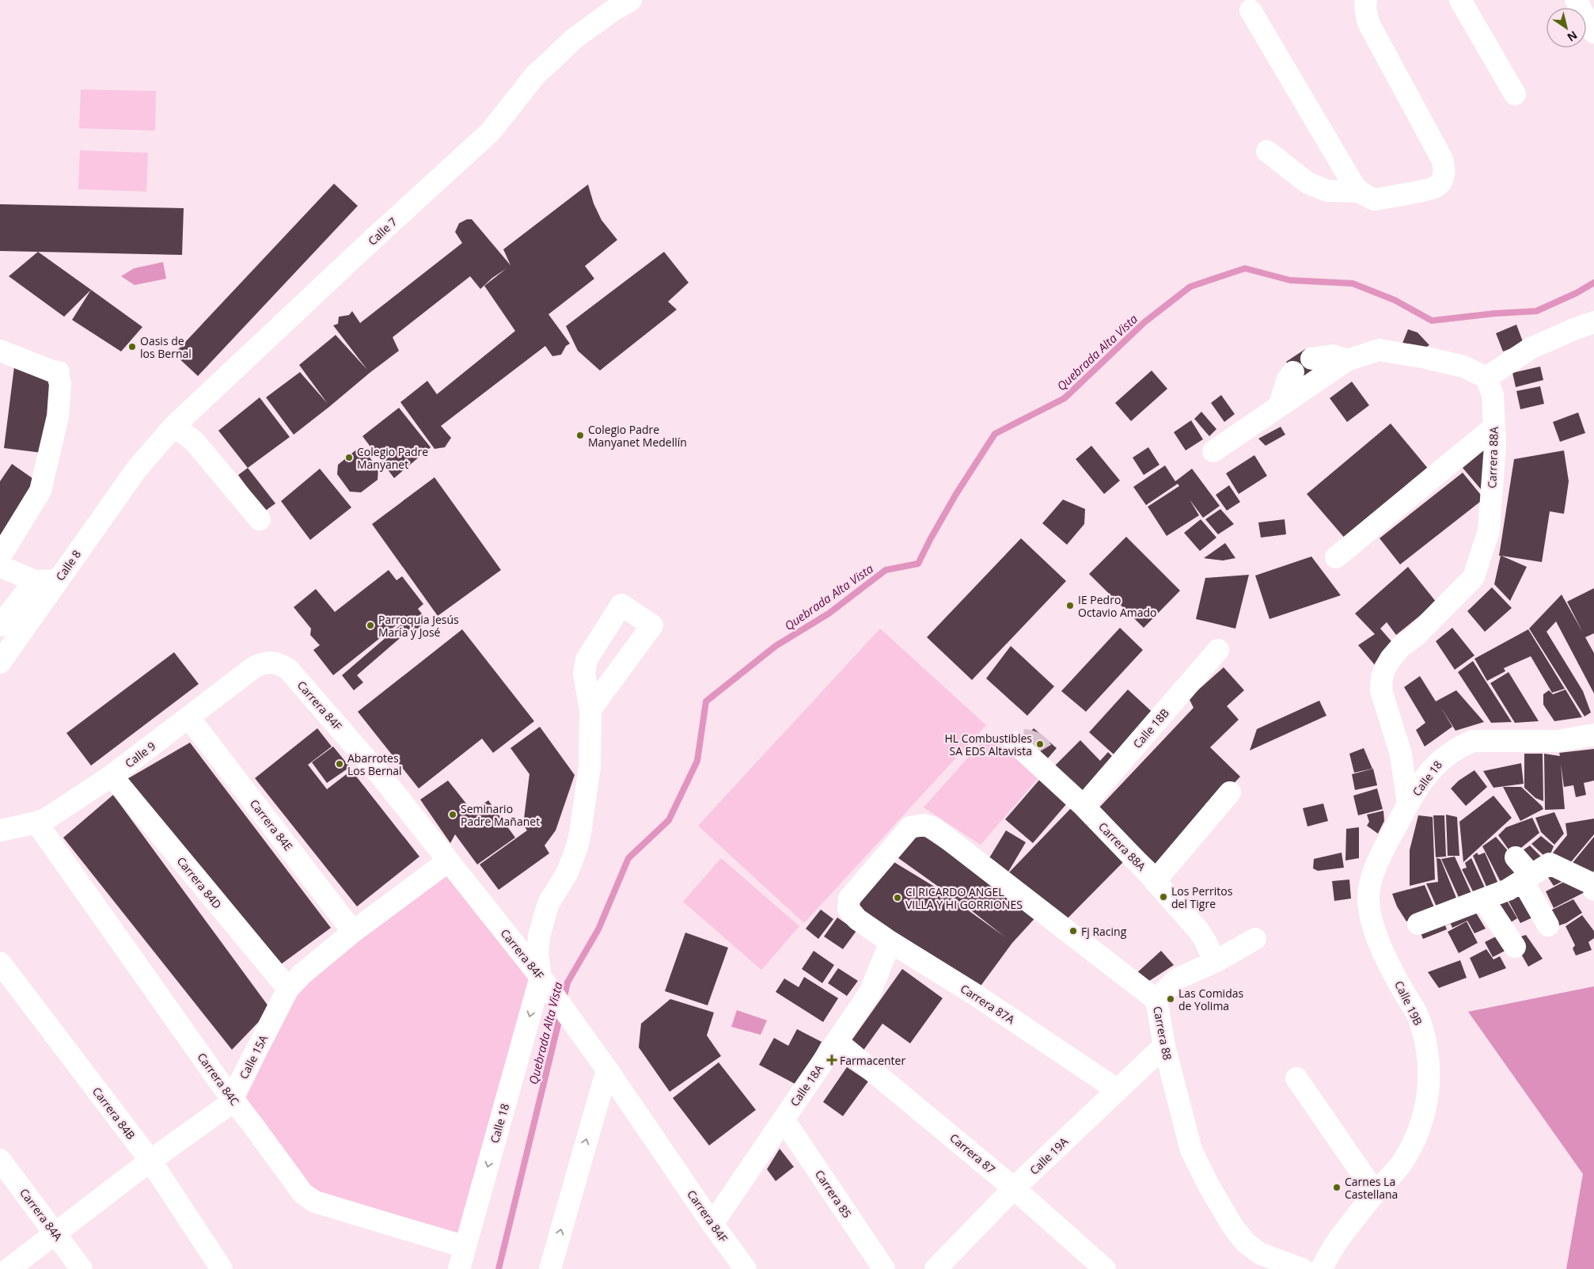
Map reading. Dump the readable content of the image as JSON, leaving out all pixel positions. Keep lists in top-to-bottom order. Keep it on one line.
{"streets":{"street":["Calle 7","Carrera 88A","Calle 8","Carrera 84F","Calle 18B","Calle 9","Calle 18","Carrera 84E","Carrera 84D","Calle 19B","Carrera 87A","Carrera 88","Calle 15A","Carrera 84C","Calle 18A","Carrera 84B","Carrera 87","Calle 19A","Carrera 85","Carrera 84A"]},"crossings":[["Calle 7","Calle 8"],["Carrera 88A","Calle 18B"],["Carrera 88A","Calle 18"],["Carrera 84F","Calle 9"],["Carrera 84F","Calle 18"],["Carrera 84F","Calle 15A"],["Carrera 84F","Calle 18A"],["Calle 9","Carrera 84E"],["Calle 9","Carrera 84D"],["Calle 9","Carrera 84C"],["Calle 18","Calle 19B"],["Calle 18","Carrera 84C"],["Carrera 84E","Calle 15A"],["Carrera 84D","Calle 15A"],["Carrera 87A","Carrera 88"],["Carrera 87A","Calle 18A"],["Carrera 87A","Calle 19A"],["Carrera 88","Calle 19A"],["Calle 15A","Carrera 84C"],["Calle 15A","Carrera 84B"],["Calle 15A","Carrera 84A"],["Calle 18A","Carrera 87"],["Calle 18A","Carrera 85"],["Carrera 87","Calle 19A"]],"water":["Quebrada Alta Vista"],"places":{"other":["Oasis de los Bernal","Colegio Padre Manyanet Medellín","Colegio Padre Manyanet","IE Pedro Octavio Amado","Parroquia Jesús María y José","HL Combustibles SA EDS Altavista","Abarrotes Los Bernal","Seminario Padre Mañanet","Los Perritos del Tigre","CI RICARDO ANGEL VILLA Y HI GORRIONES","Fj Racing","Las Comidas de Yolima","Carnes La Castellana"],"health":["Farmacenter"]},"north":"bottom right"}
